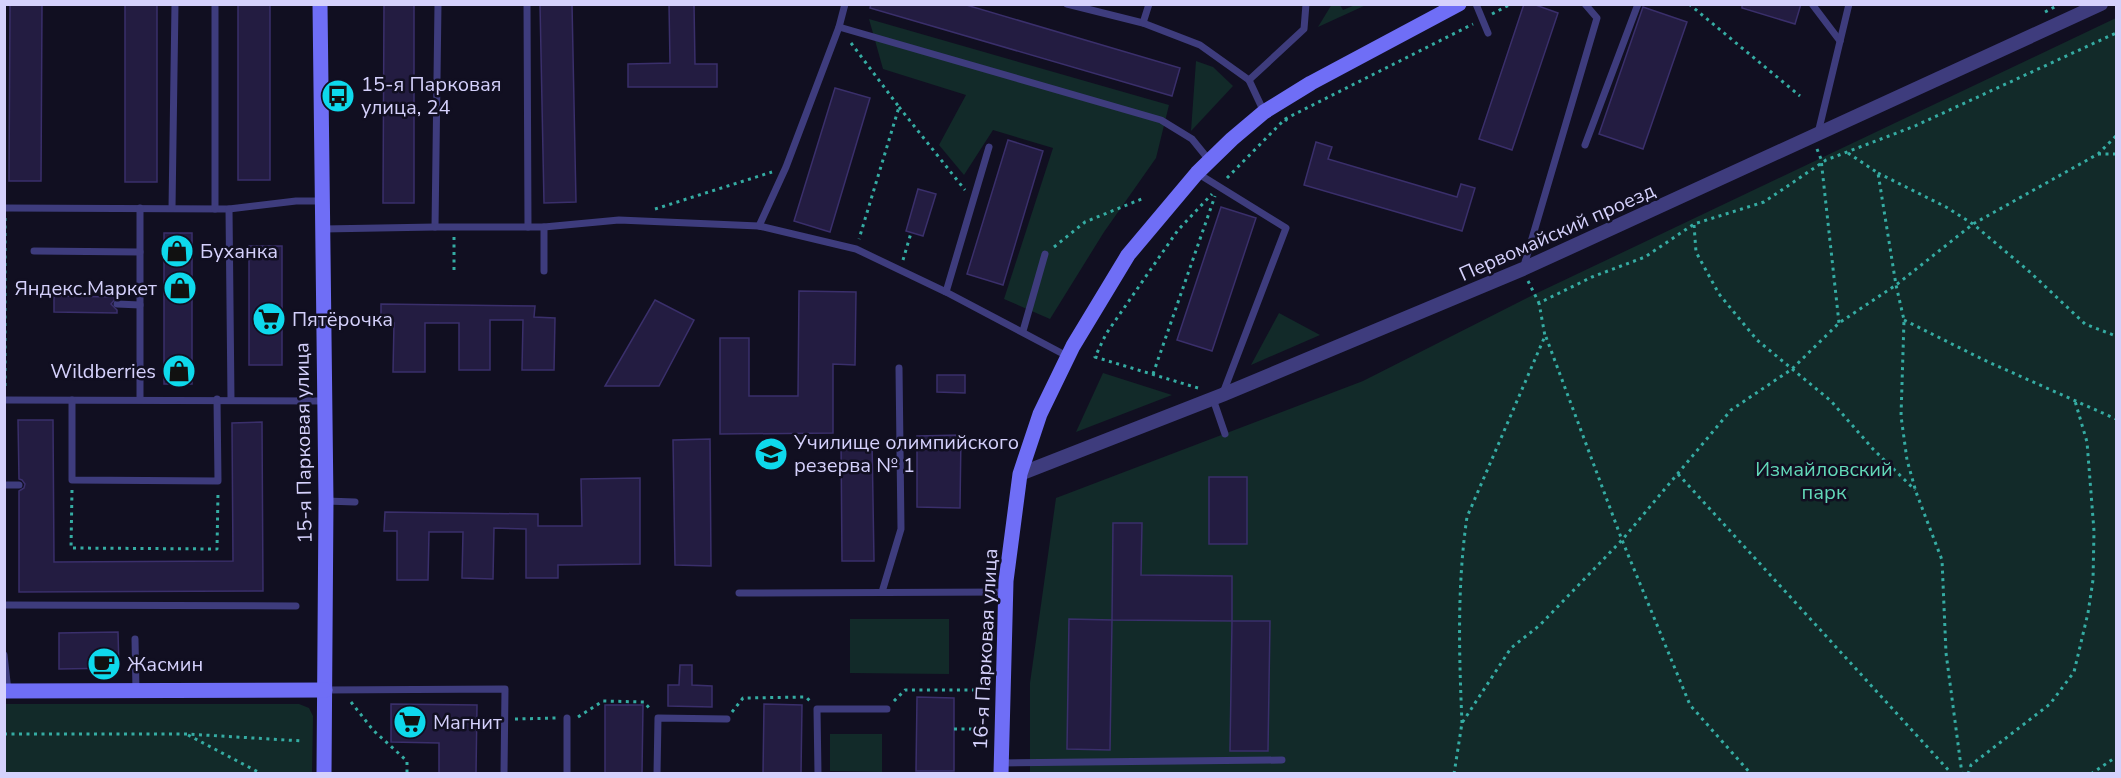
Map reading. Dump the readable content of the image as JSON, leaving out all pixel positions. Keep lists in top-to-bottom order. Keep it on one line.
{"streets":{"street":["Первомайский проезд","15-я Парковая улица","16-я Парковая улица"]},"crossings":[["Первомайский проезд","16-я Парковая улица"]],"parks":["Измайловский парк"],"places":{"bus stop":["15-я Парковая улица, 24"],"shop":["Буханка","Яндекс.Маркет","Wildberries"],"supermarket":["Пятёрочка","Магнит"],"school or university":["Училище олимпийского резерва № 1"],"cafe":["Жасмин"]}}
